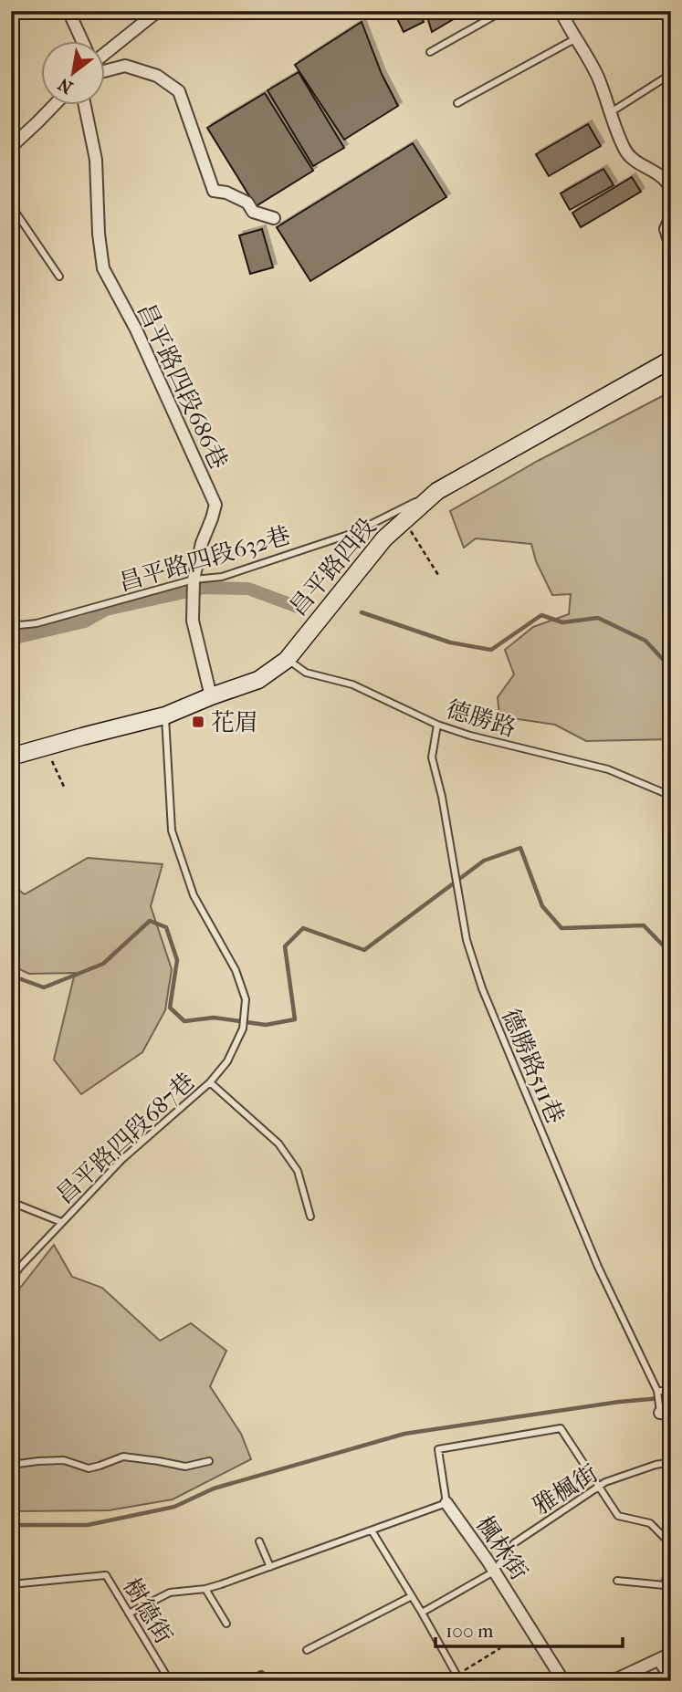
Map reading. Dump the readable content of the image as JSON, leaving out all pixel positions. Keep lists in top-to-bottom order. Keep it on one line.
{"streets":{"street":["昌平路四段686巷","昌平路四段","楓林街"],"lane":["昌平路四段632巷","德勝路","德勝路511巷","昌平路四段687巷","雅楓街","樹德街"]},"crossings":[["昌平路四段686巷","昌平路四段632巷"],["昌平路四段686巷","昌平路四段"],["昌平路四段632巷","昌平路四段"],["昌平路四段","德勝路"],["昌平路四段","昌平路四段687巷"],["德勝路","德勝路511巷"],["雅楓街","楓林街"]],"places":{"transit":["花眉"]},"scale_bar":"100 m","north":"bottom left"}
